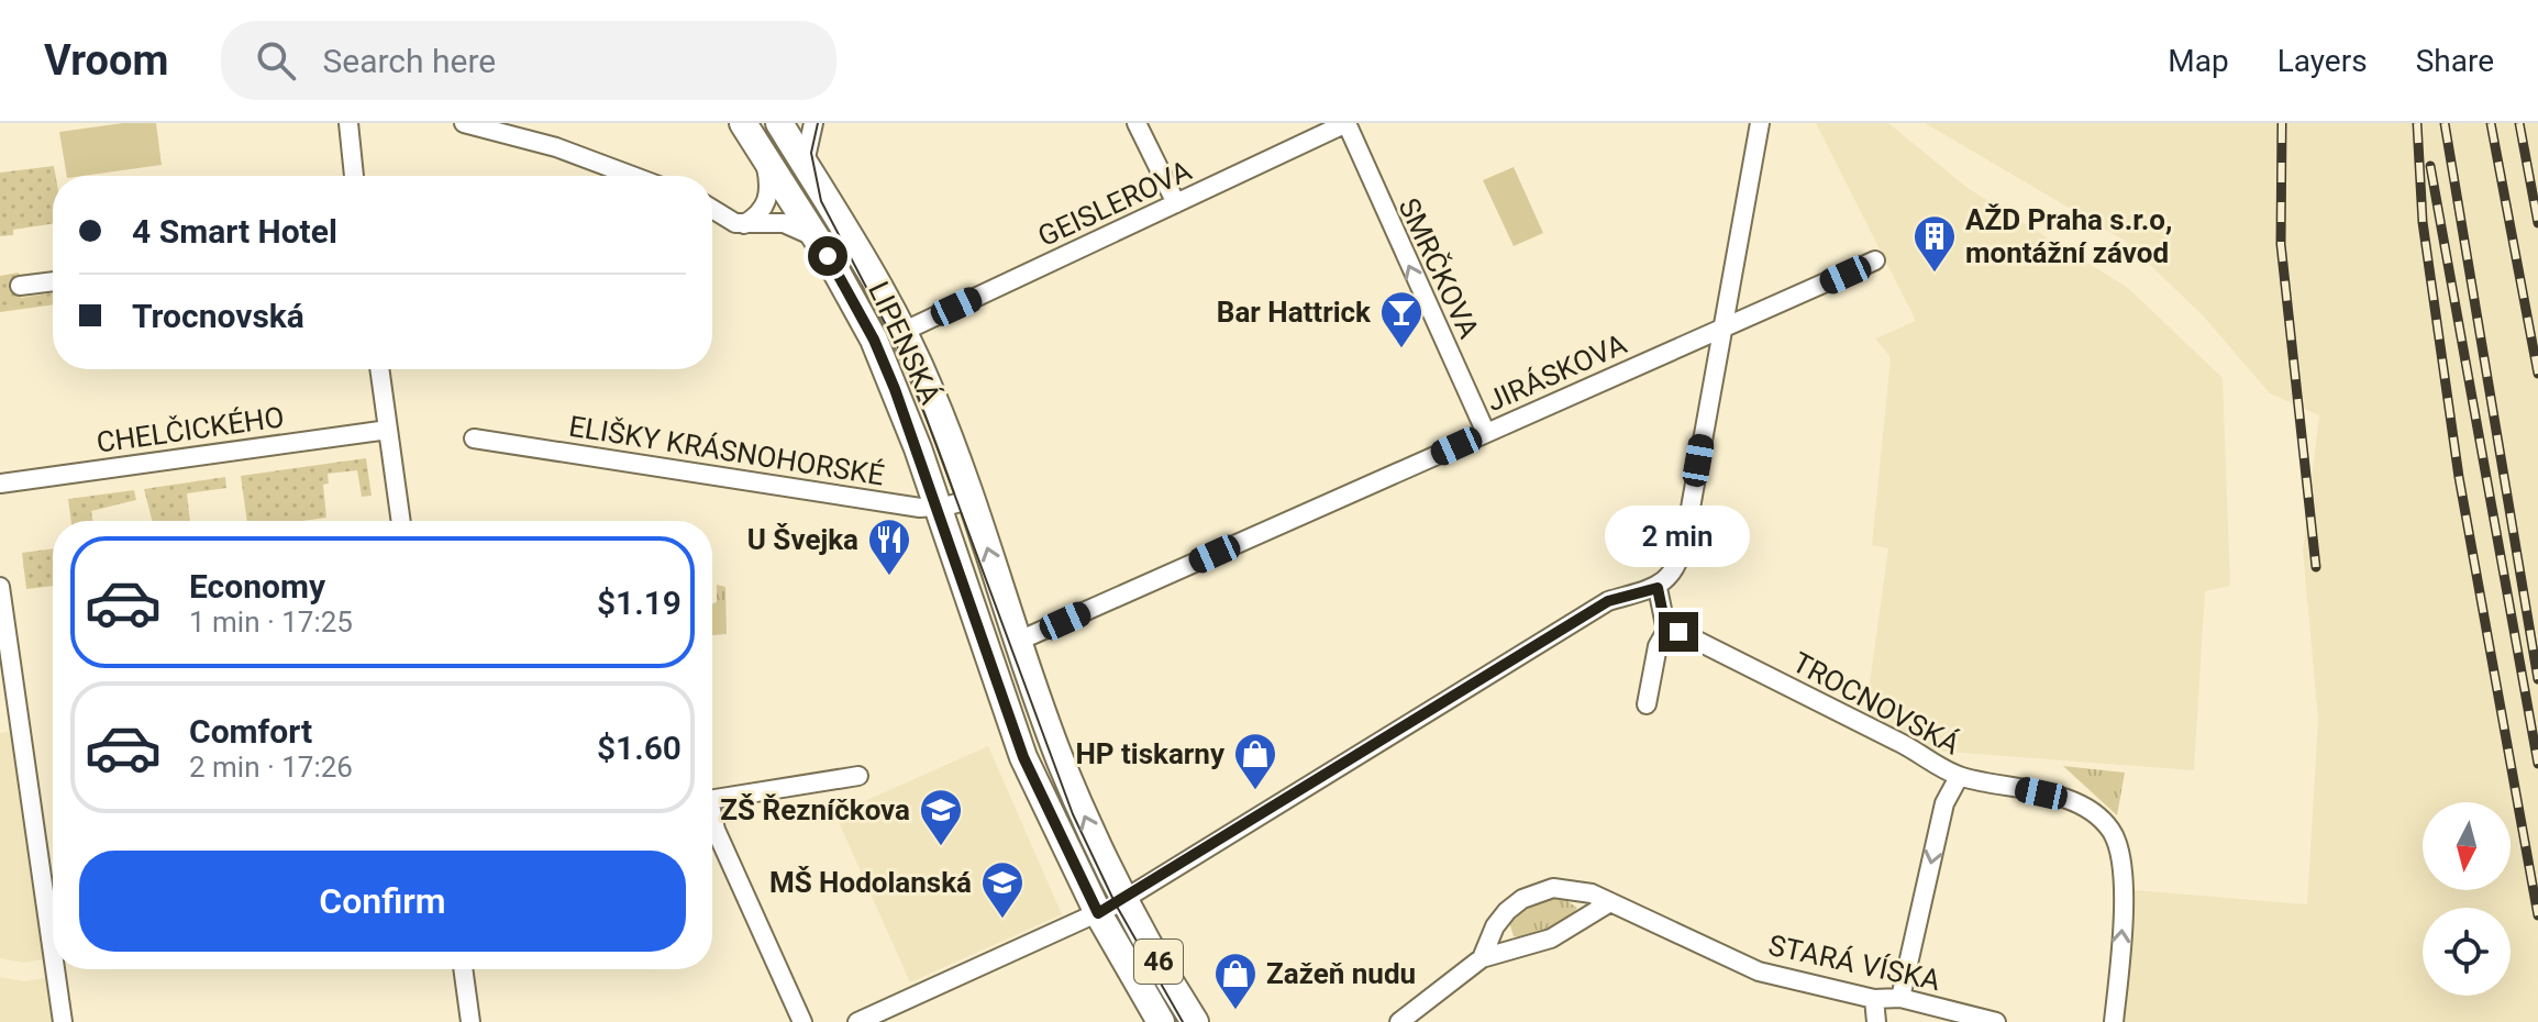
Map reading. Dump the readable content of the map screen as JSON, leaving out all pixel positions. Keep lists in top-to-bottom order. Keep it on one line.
{"streets":{"main road":["LIPENSKÁ","46"],"street":["GEISLEROVA","SMRČKOVA","JIRÁSKOVA","CHELČICKÉHO","ELIŠKY KRÁSNOHORSKÉ","TROCNOVSKÁ","STARÁ VÍSKA"]},"crossings":[["GEISLEROVA","SMRČKOVA"],["GEISLEROVA","LIPENSKÁ"],["SMRČKOVA","JIRÁSKOVA"],["LIPENSKÁ","ELIŠKY KRÁSNOHORSKÉ"],["LIPENSKÁ","46"],["JIRÁSKOVA","46"],["ELIŠKY KRÁSNOHORSKÉ","46"]],"one_way":["SMRČKOVA","TROCNOVSKÁ"],"places":{"building":["AŽD Praha s.r.o, montážní závod"],"bar":["Bar Hattrick"],"restaurant":["U Švejka"],"shop":["HP tiskarny","Zažeň nudu"],"school or university":["ZŠ Řezníčkova","MŠ Hodolanská"]},"north":"bottom","page":{"header":"Vroom","search":"Search here","nav":["Map","Layers","Share"],"banner":["4 Smart Hotel","Trocnovská"],"bubble":"2 min","list":[{"name":"Economy","note":"1 min · 17:25","value":"$1.19"},{"name":"Comfort","note":"2 min · 17:26","value":"$1.60"}],"buttons":"Confirm"}}
